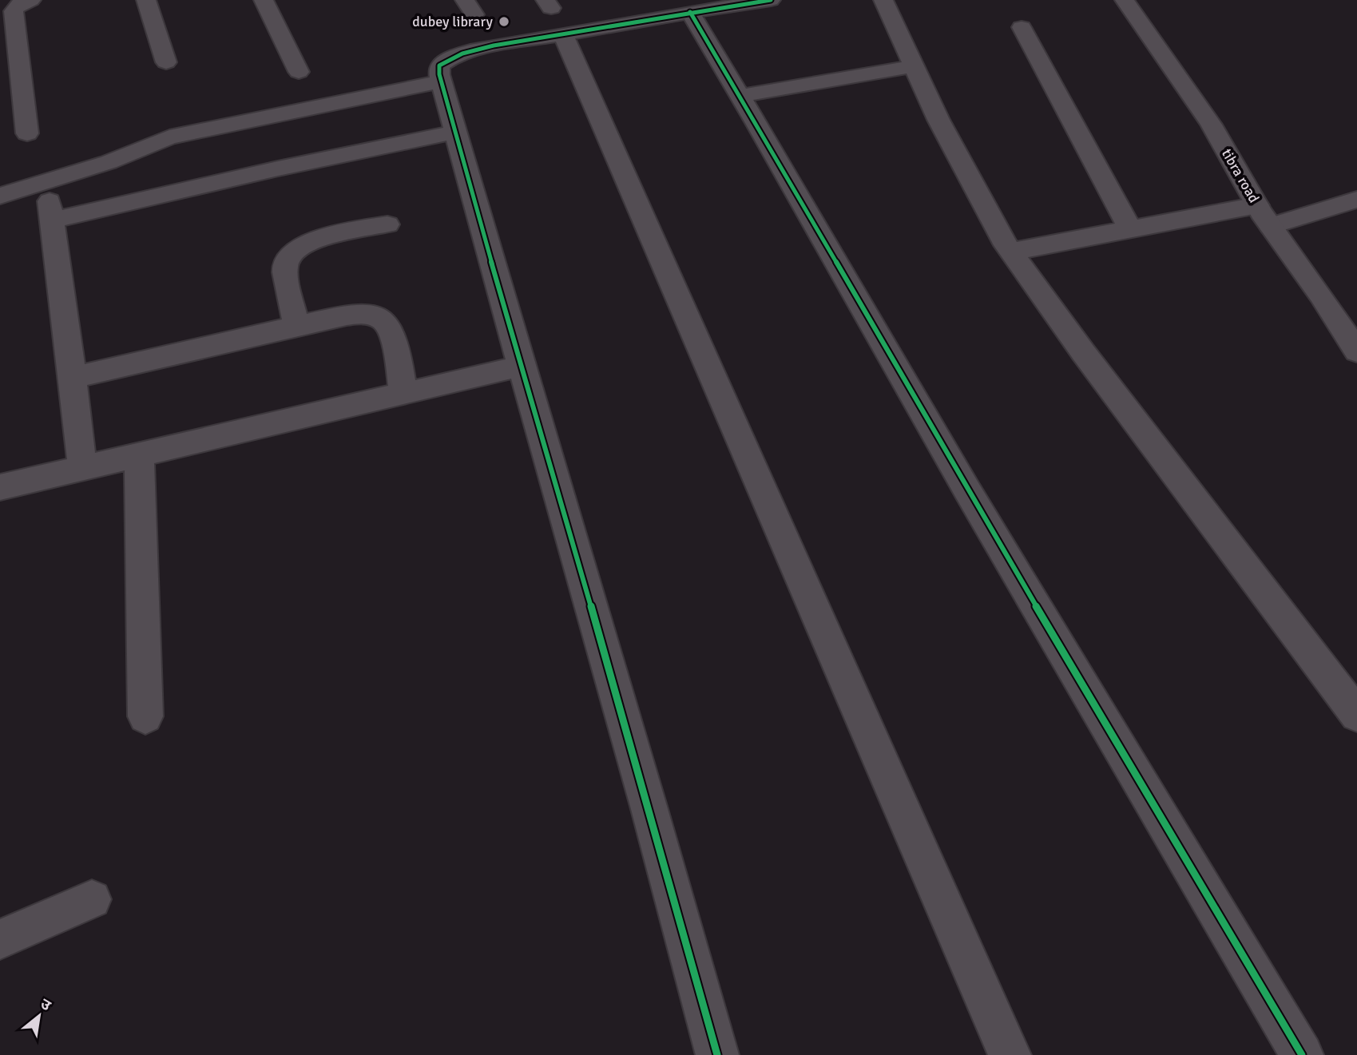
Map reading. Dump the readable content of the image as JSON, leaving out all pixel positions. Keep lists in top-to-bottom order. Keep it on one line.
{"streets":{"street":["tibra road"]},"places":["dubey library"],"north":"top right"}
